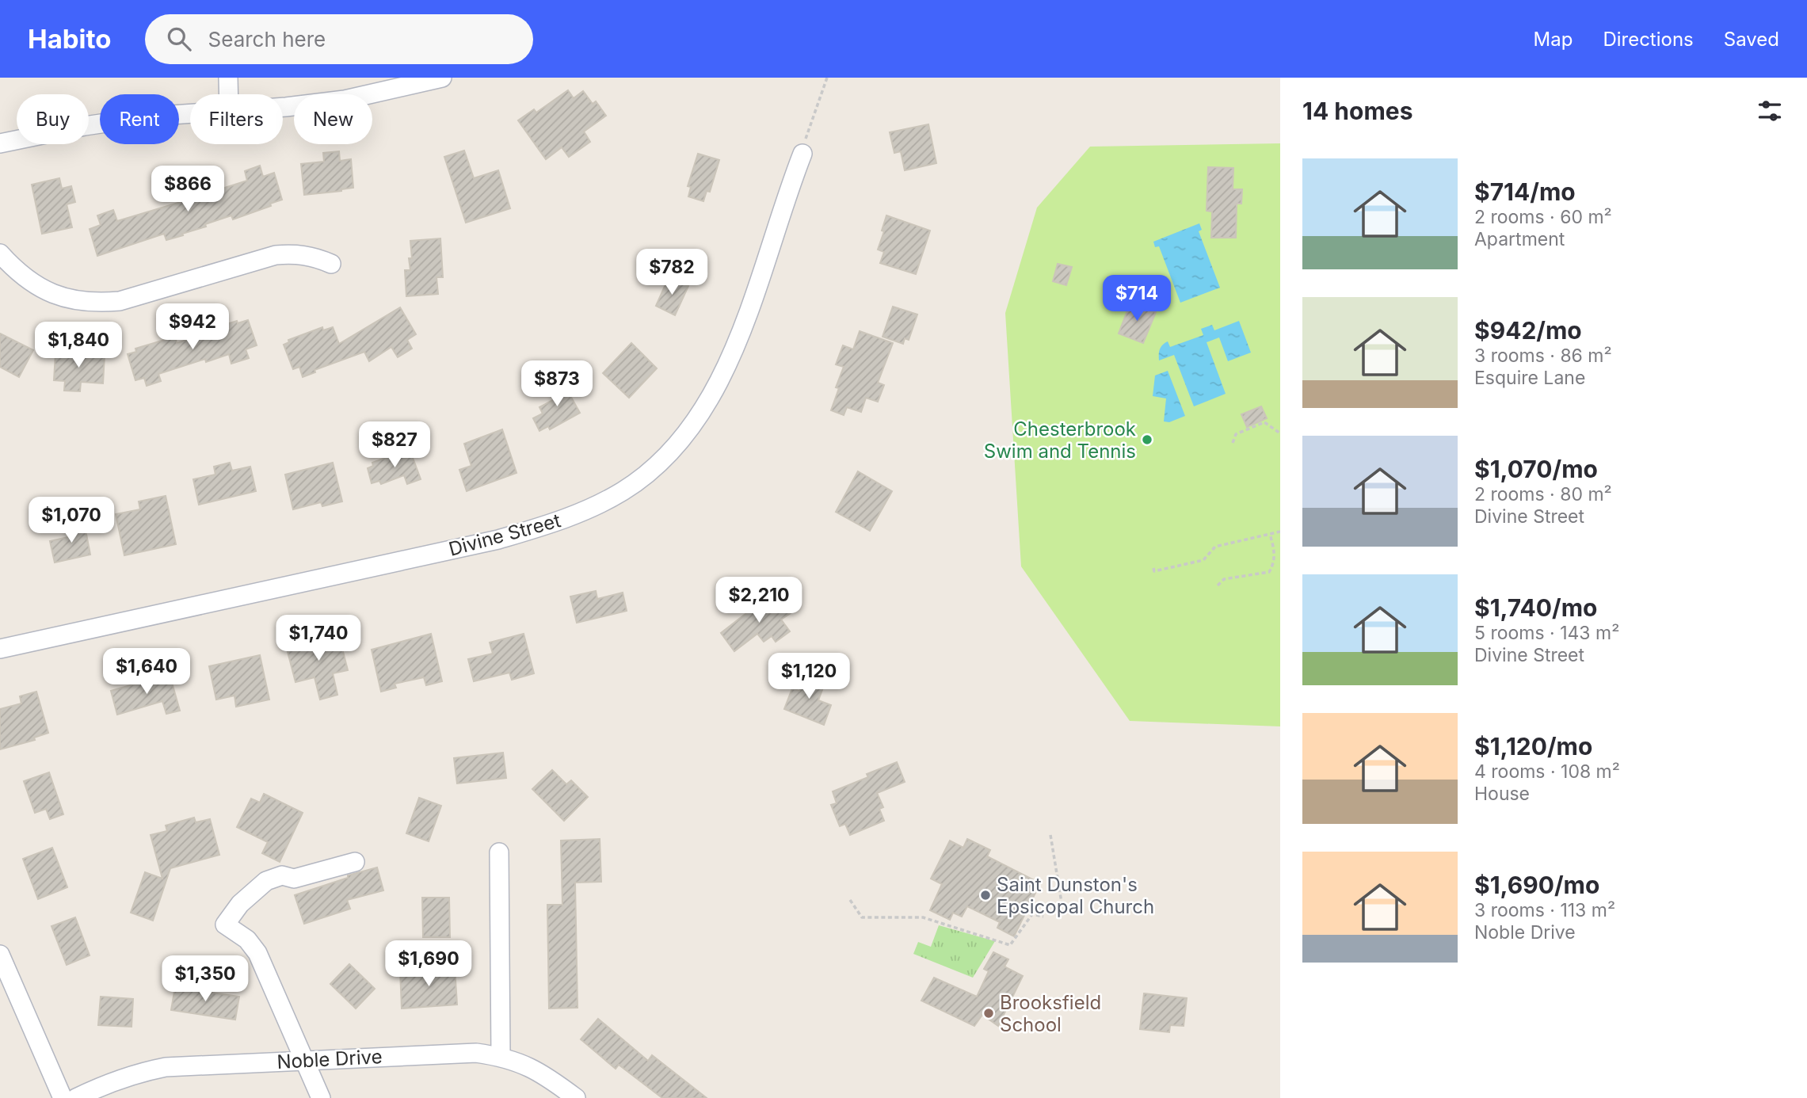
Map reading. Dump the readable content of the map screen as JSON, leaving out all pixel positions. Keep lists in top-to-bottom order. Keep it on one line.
{"streets":{"street":["Divine Street","Noble Drive"]},"places":["Chesterbrook Swim and Tennis","Saint Dunston's Epsicopal Church","Brooksfield School"],"page":{"header":"Habito","search":"Search here","nav":["Map","Directions","Saved"],"heading":"14 homes","chip":["Buy","Rent","Filters","New"],"list":[{"name":"$714/mo","note":"2 rooms · 60 m² · Apartment"},{"name":"$942/mo","note":"3 rooms · 86 m² · Esquire Lane"},{"name":"$1,070/mo","note":"2 rooms · 80 m² · Divine Street"},{"name":"$1,740/mo","note":"5 rooms · 143 m² · Divine Street"},{"name":"$1,120/mo","note":"4 rooms · 108 m² · House"},{"name":"$1,690/mo","note":"3 rooms · 113 m² · Noble Drive"}],"price":["$866","$782","$714","$942","$1,840","$873","$827","$1,070","$2,210","$1,740","$1,640","$1,120","$1,690","$1,350"]}}
